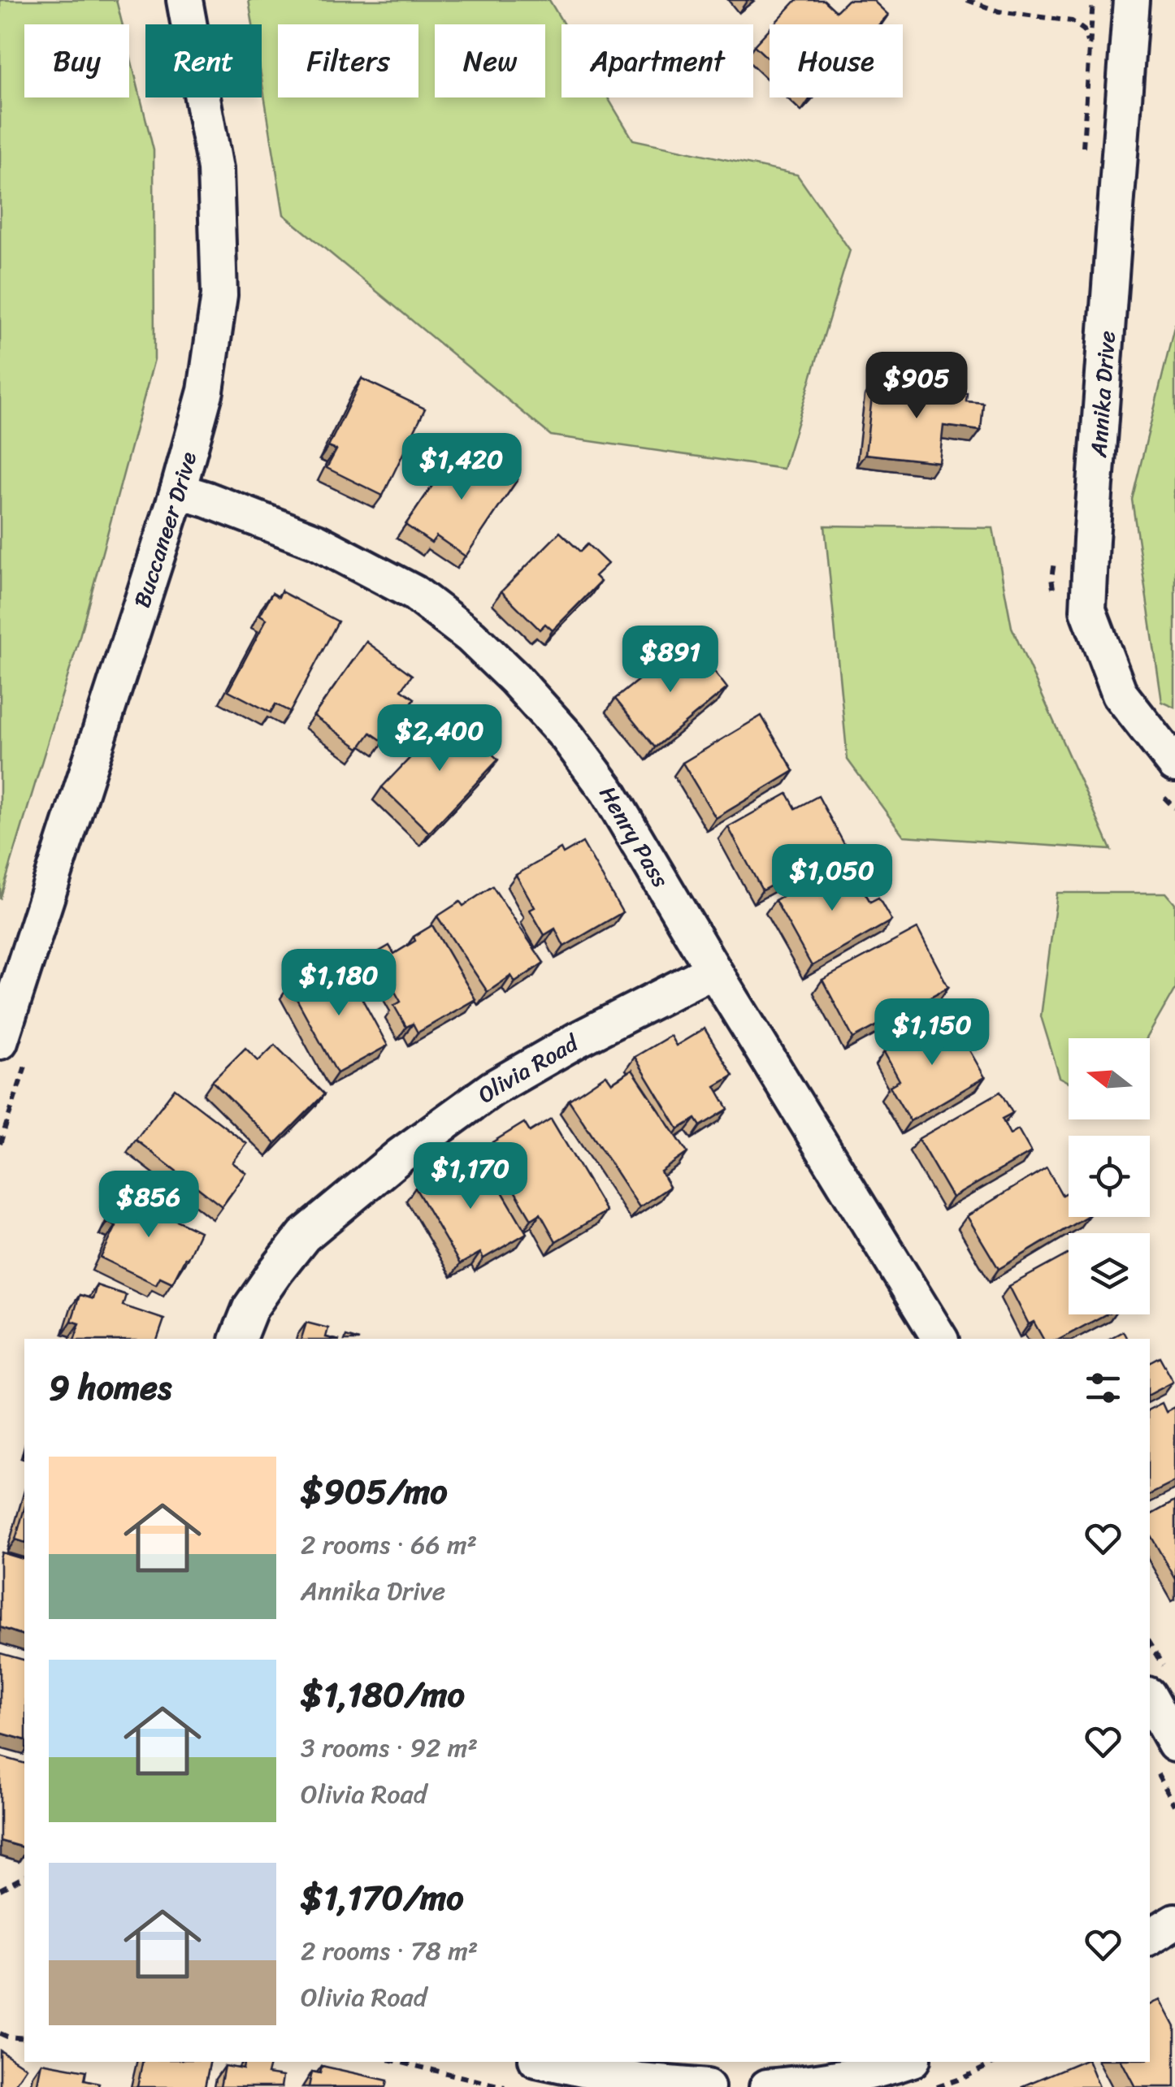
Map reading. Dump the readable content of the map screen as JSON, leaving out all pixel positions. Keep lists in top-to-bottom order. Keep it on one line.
{"streets":{"street":["Annika Drive","Buccaneer Drive","Henry Pass","Olivia Road"]},"crossings":[["Buccaneer Drive","Henry Pass"],["Henry Pass","Olivia Road"]],"north":"left","page":{"chip":["Buy","Rent","Filters","New","Apartment","House"],"price":["$905","$1,420","$891","$2,400","$1,050","$1,180","$1,150","$1,170","$856"],"heading":"9 homes","list":[{"name":"$905/mo","note":"2 rooms · 66 m² · Annika Drive"},{"name":"$1,180/mo","note":"3 rooms · 92 m² · Olivia Road"},{"name":"$1,170/mo","note":"2 rooms · 78 m² · Olivia Road"}]}}
